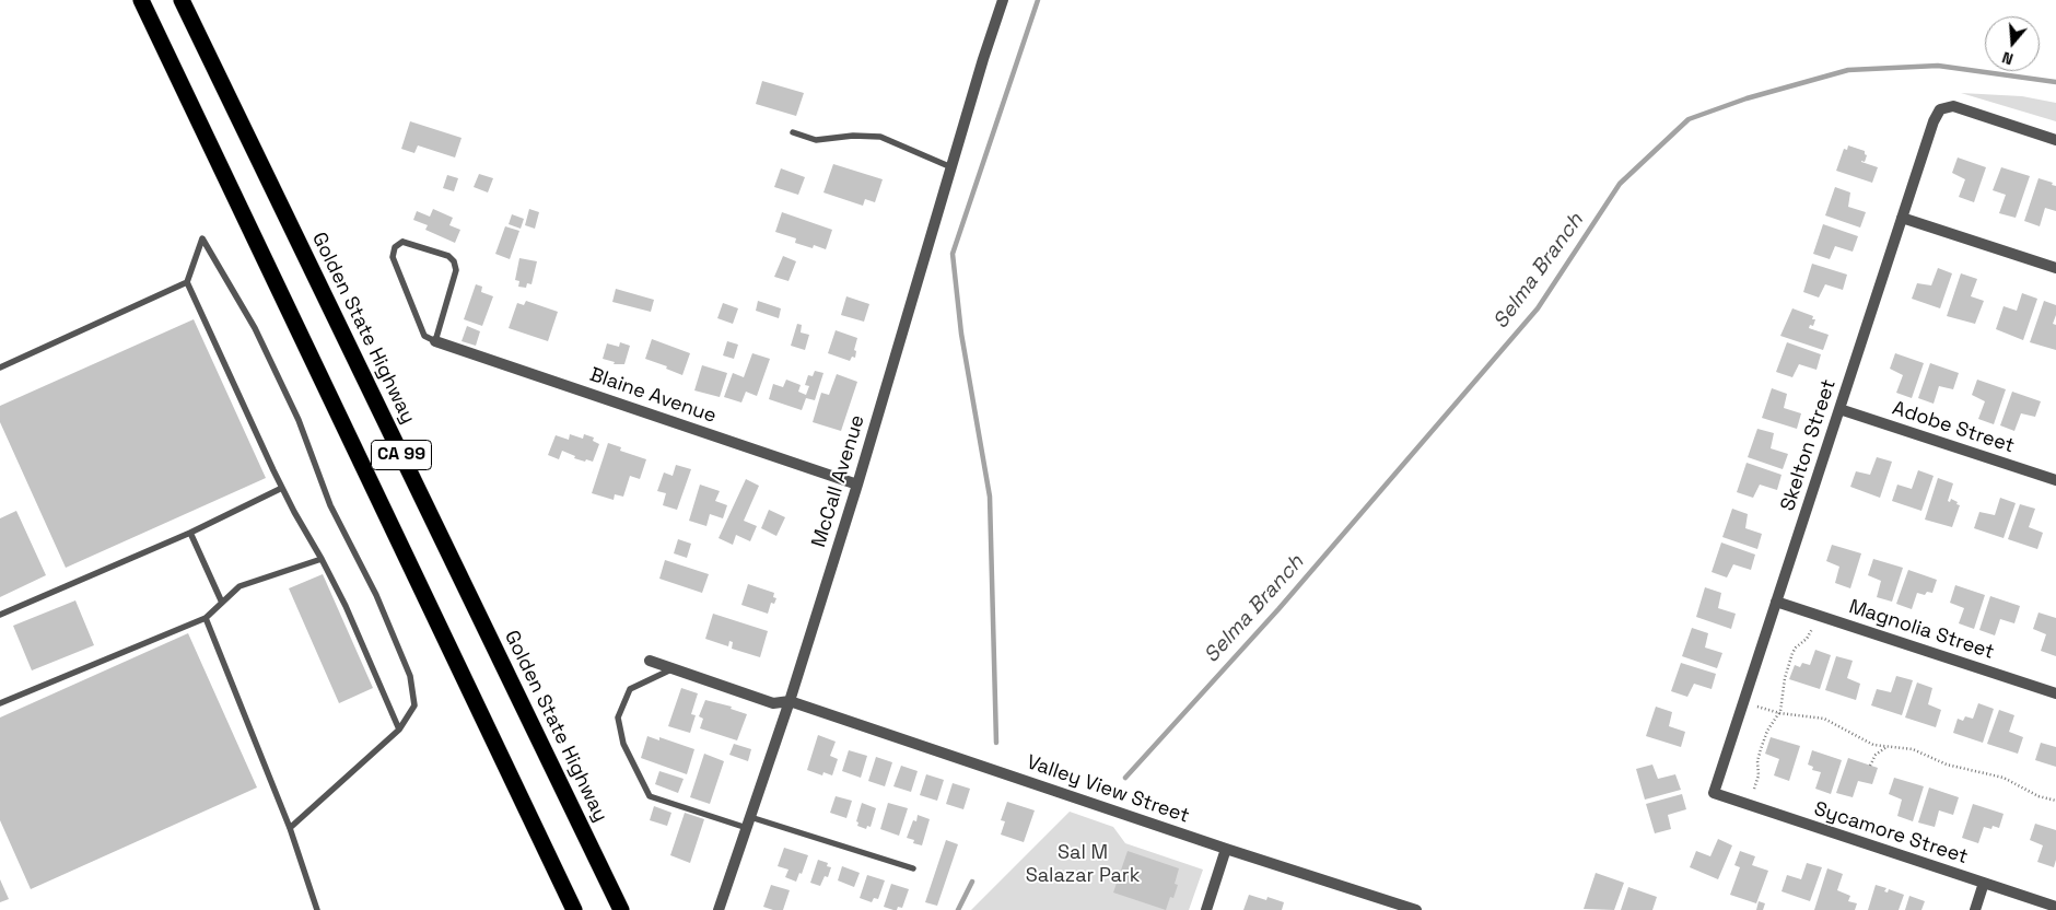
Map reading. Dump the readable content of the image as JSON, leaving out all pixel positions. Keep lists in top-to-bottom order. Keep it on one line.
{"streets":{"highway":["Golden State Highway","CA 99"],"street":["Blaine Avenue","Adobe Street","Skelton Street","McCall Avenue","Magnolia Street","Valley View Street","Sycamore Street"]},"crossings":[["Blaine Avenue","McCall Avenue"],["Adobe Street","Skelton Street"],["Skelton Street","Magnolia Street"],["Skelton Street","Sycamore Street"],["McCall Avenue","Valley View Street"]],"water":["Selma Branch"],"parks":["Sal M Salazar Park"],"north":"bottom"}
